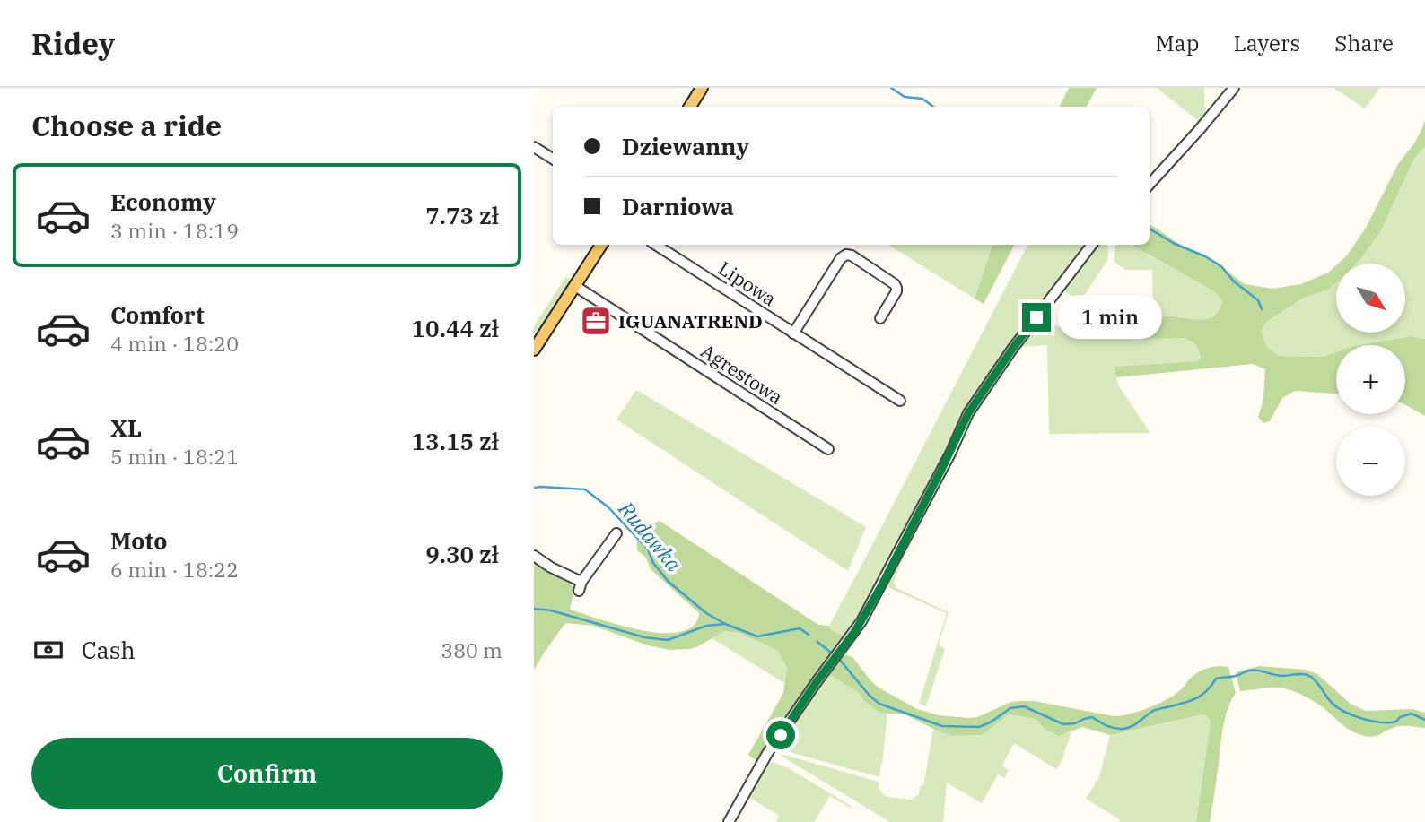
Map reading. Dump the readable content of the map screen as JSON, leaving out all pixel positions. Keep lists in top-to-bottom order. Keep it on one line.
{"streets":{"street":["Lipowa","Agrestowa"]},"water":["Rudawka"],"places":{"office":["IGUANATREND"]},"north":"bottom right","page":{"header":"Ridey","nav":["Map","Layers","Share"],"heading":"Choose a ride","banner":["Dziewanny","Darniowa"],"list":[{"name":"Economy","note":"3 min · 18:19","value":"7.73 zł"},{"name":"Comfort","note":"4 min · 18:20","value":"10.44 zł"},{"name":"XL","note":"5 min · 18:21","value":"13.15 zł"},{"name":"Moto","note":"6 min · 18:22","value":"9.30 zł"}],"map_buttons":["+","−"],"bubble":"1 min","pay":["Cash","380 m"],"buttons":"Confirm"}}
